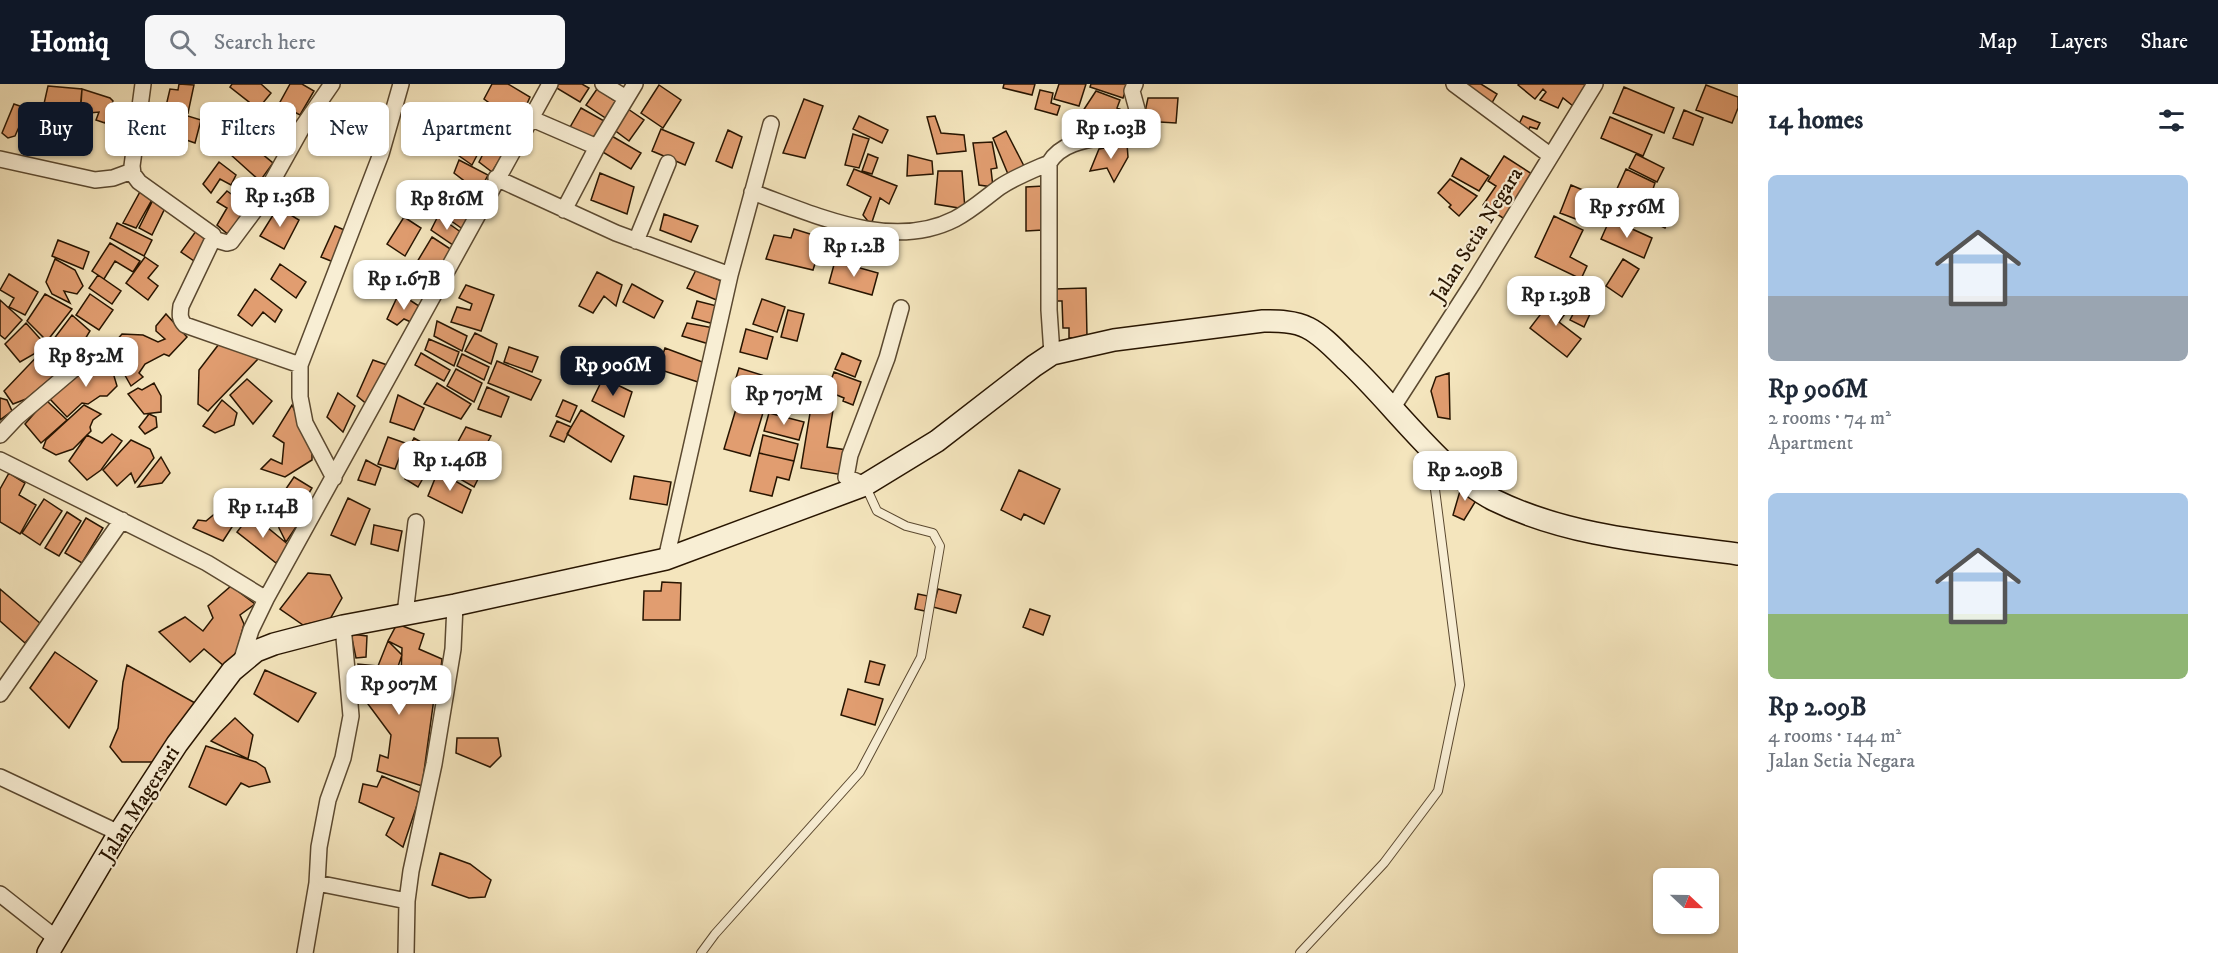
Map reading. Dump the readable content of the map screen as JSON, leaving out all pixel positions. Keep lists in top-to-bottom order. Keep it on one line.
{"streets":{"street":["Jalan Setia Negara","Jalan Magersari"]},"north":"right","page":{"header":"Homiq","search":"Search here","nav":["Map","Layers","Share"],"heading":"14 homes","chip":["Buy","Rent","Filters","New","Apartment"],"price":["Rp 1.03B","Rp 1.36B","Rp 816M","Rp 556M","Rp 1.2B","Rp 1.67B","Rp 1.39B","Rp 852M","Rp 906M","Rp 707M","Rp 1.46B","Rp 2.09B","Rp 1.14B","Rp 907M"],"list":[{"name":"Rp 906M","note":"2 rooms · 74 m² · Apartment"},{"name":"Rp 2.09B","note":"4 rooms · 144 m² · Jalan Setia Negara"}]}}
